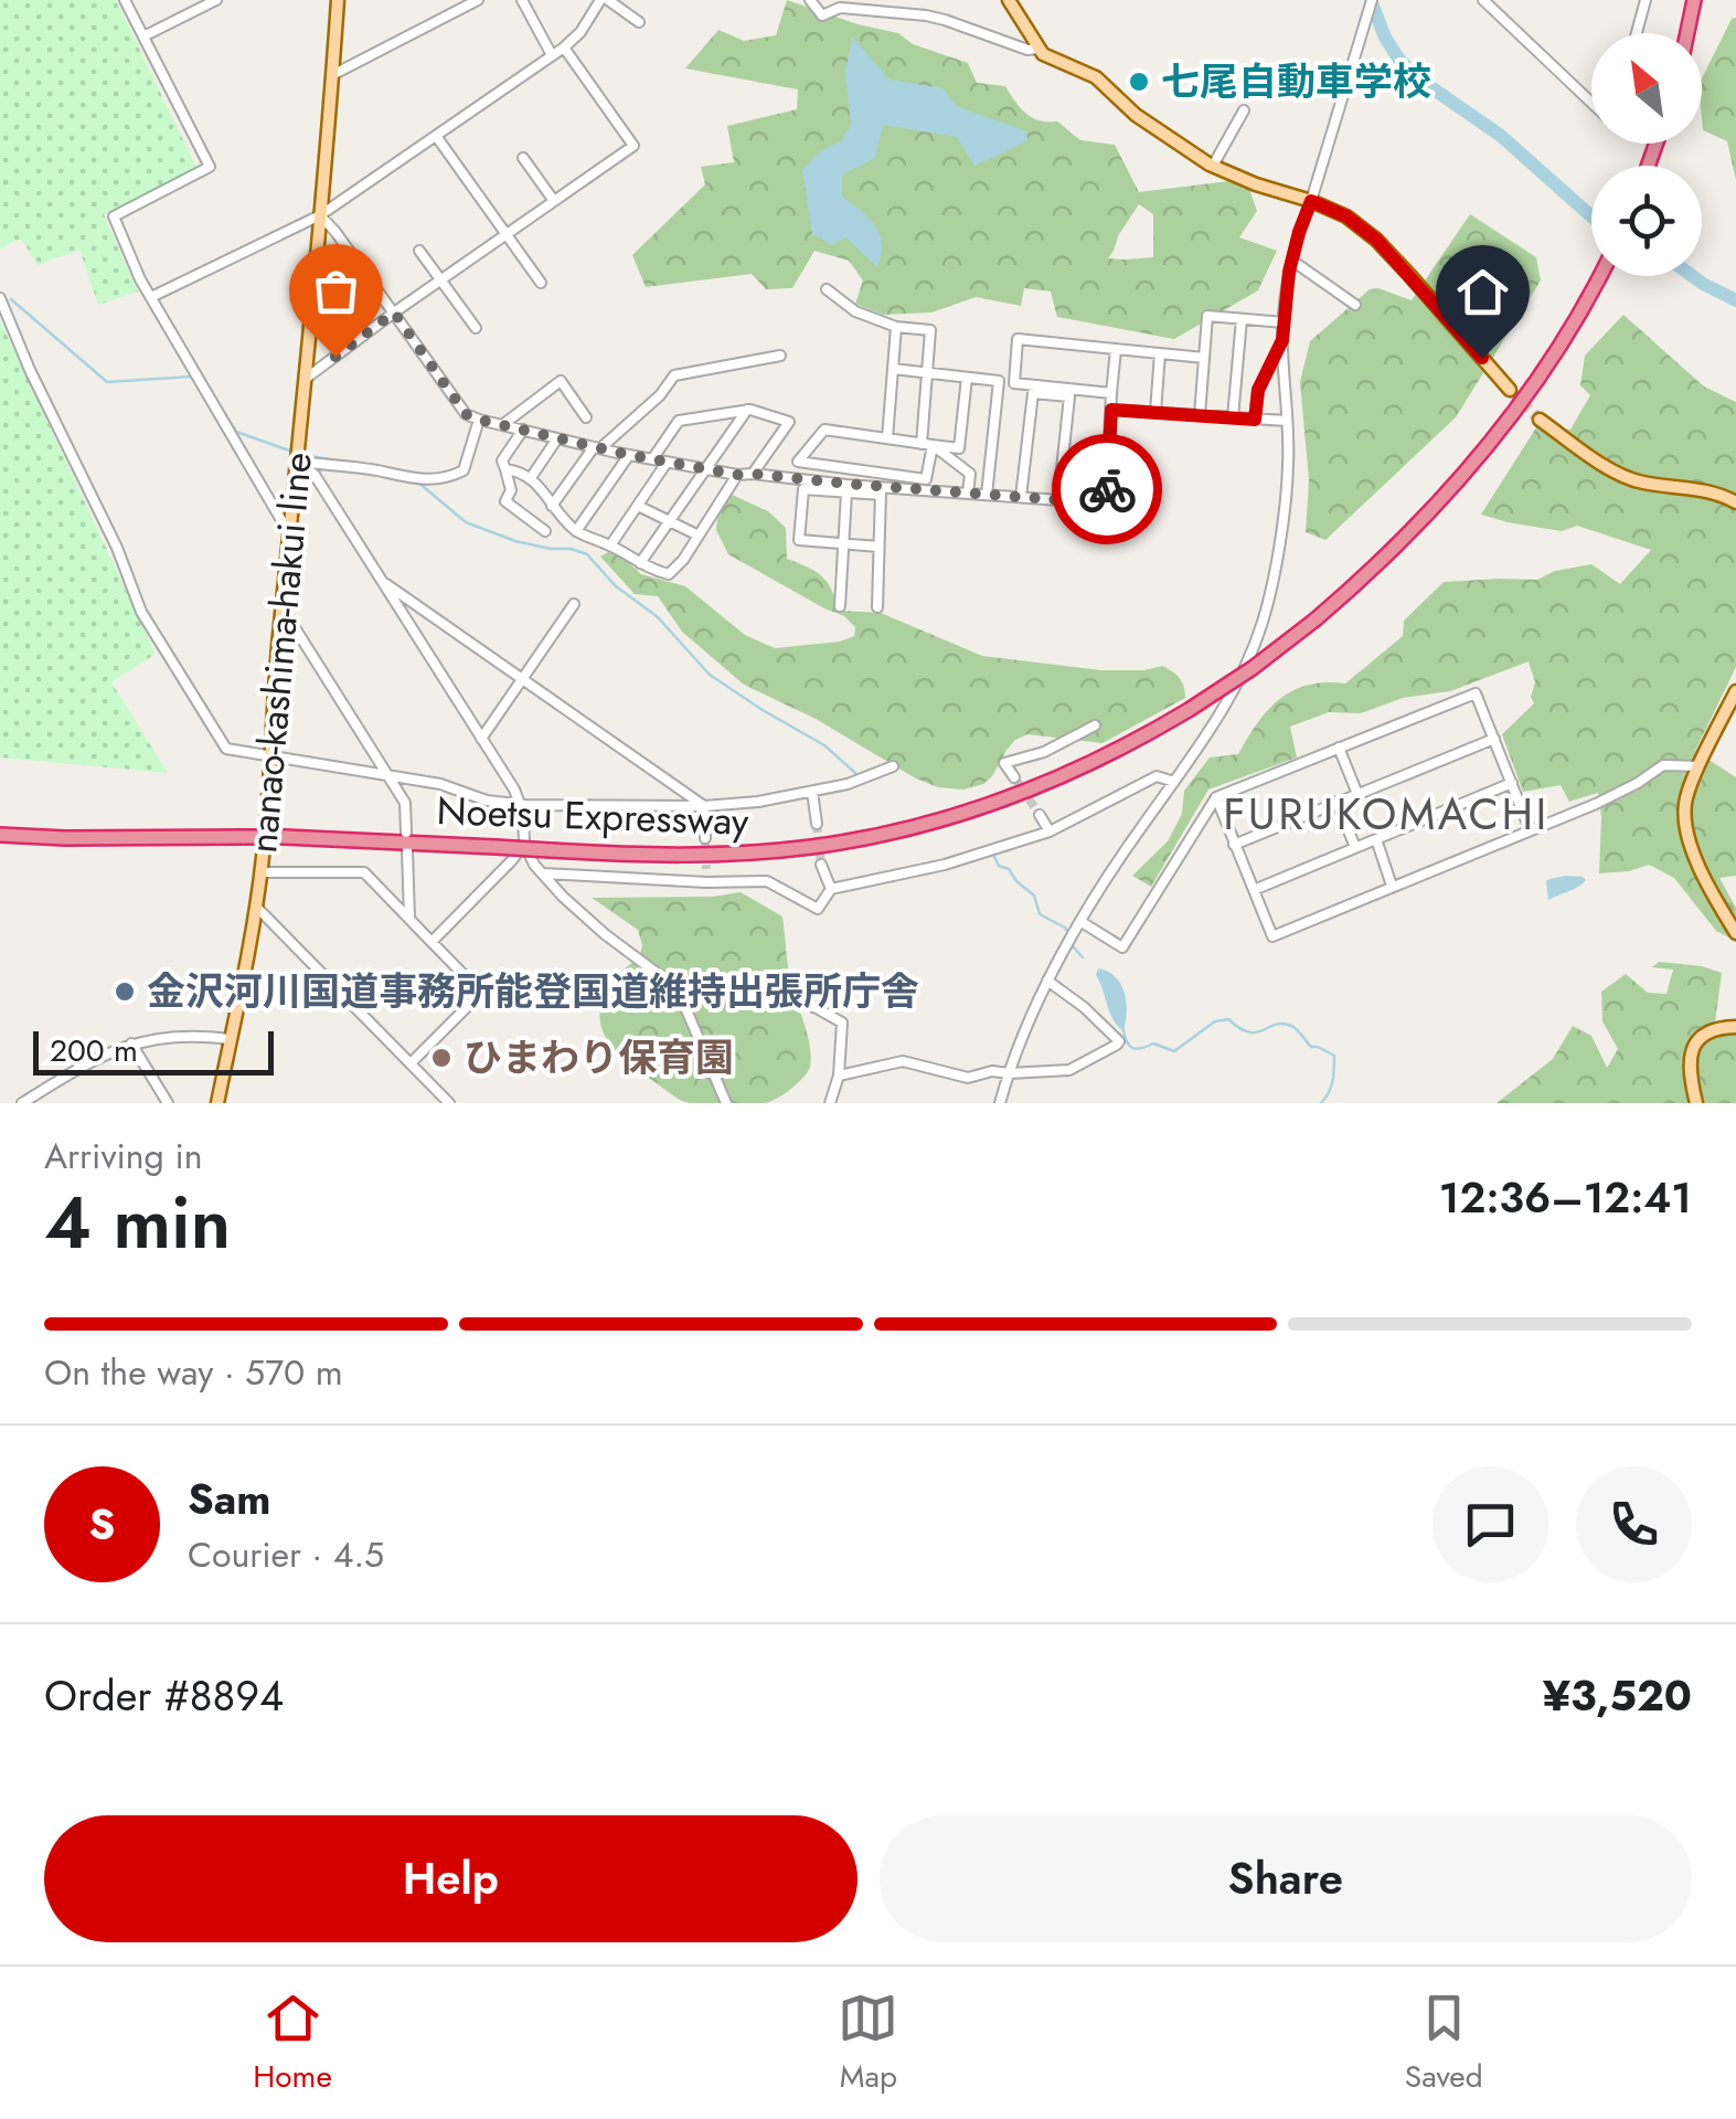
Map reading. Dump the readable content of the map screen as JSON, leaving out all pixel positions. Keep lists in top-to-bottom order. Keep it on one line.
{"streets":{"highway":["Noetsu Expressway"],"main road":["nanao-kashima-hakui line"]},"districts":["FURUKOMACHI"],"places":["七尾自動車学校","金沢河川国道事務所能登国道維持出張所庁舎","ひまわり保育園"],"scale_bar":"200 m","north":"top left","page":{"scale":"200 m","heading":["4 min","Arriving in","12:36–12:41"],"panel":["Sam","Courier · 4.5","Order #8894","¥3,520"],"bar":"On the way · 570 m","round":"S","buttons":["Help","Share"],"tabs":["Home","Map","Saved"]}}
